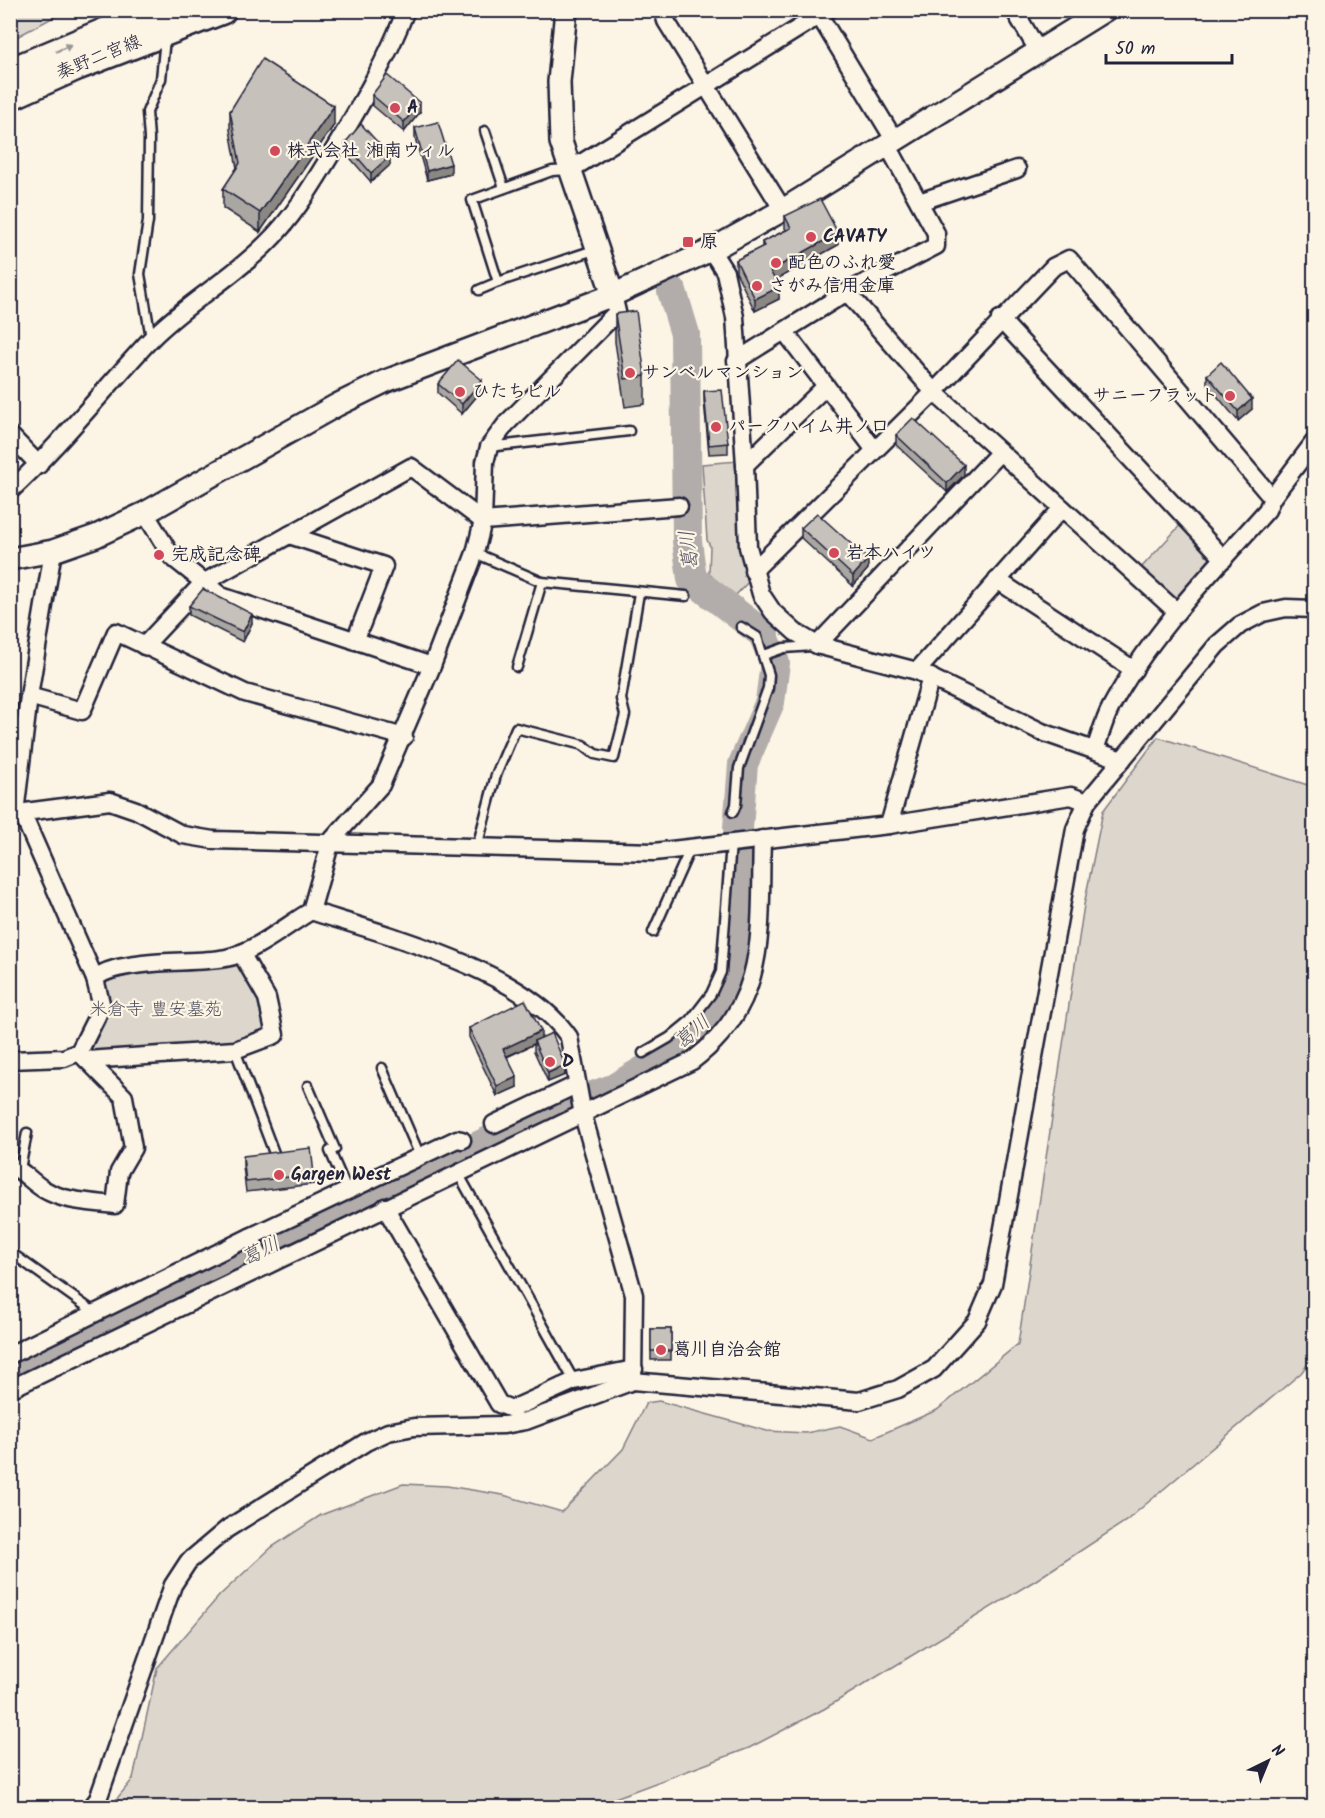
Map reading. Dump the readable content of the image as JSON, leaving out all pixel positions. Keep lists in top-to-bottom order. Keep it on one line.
{"streets":{"main road":["秦野二宮線"]},"water":["葛川"],"parks":["米倉寺 豊安墓苑"],"places":{"other":["A","株式会社 湘南ウィル","CAVATY","配色のふれ愛","さがみ信用金庫","サンベルマンション","ひたちビル","サニーフラット","パークハイム井ノ口","岩本ハイツ","完成記念碑","D","Gargen West","葛川自治会館"],"transit":["原"]},"scale_bar":"50 m","north":"top right"}
